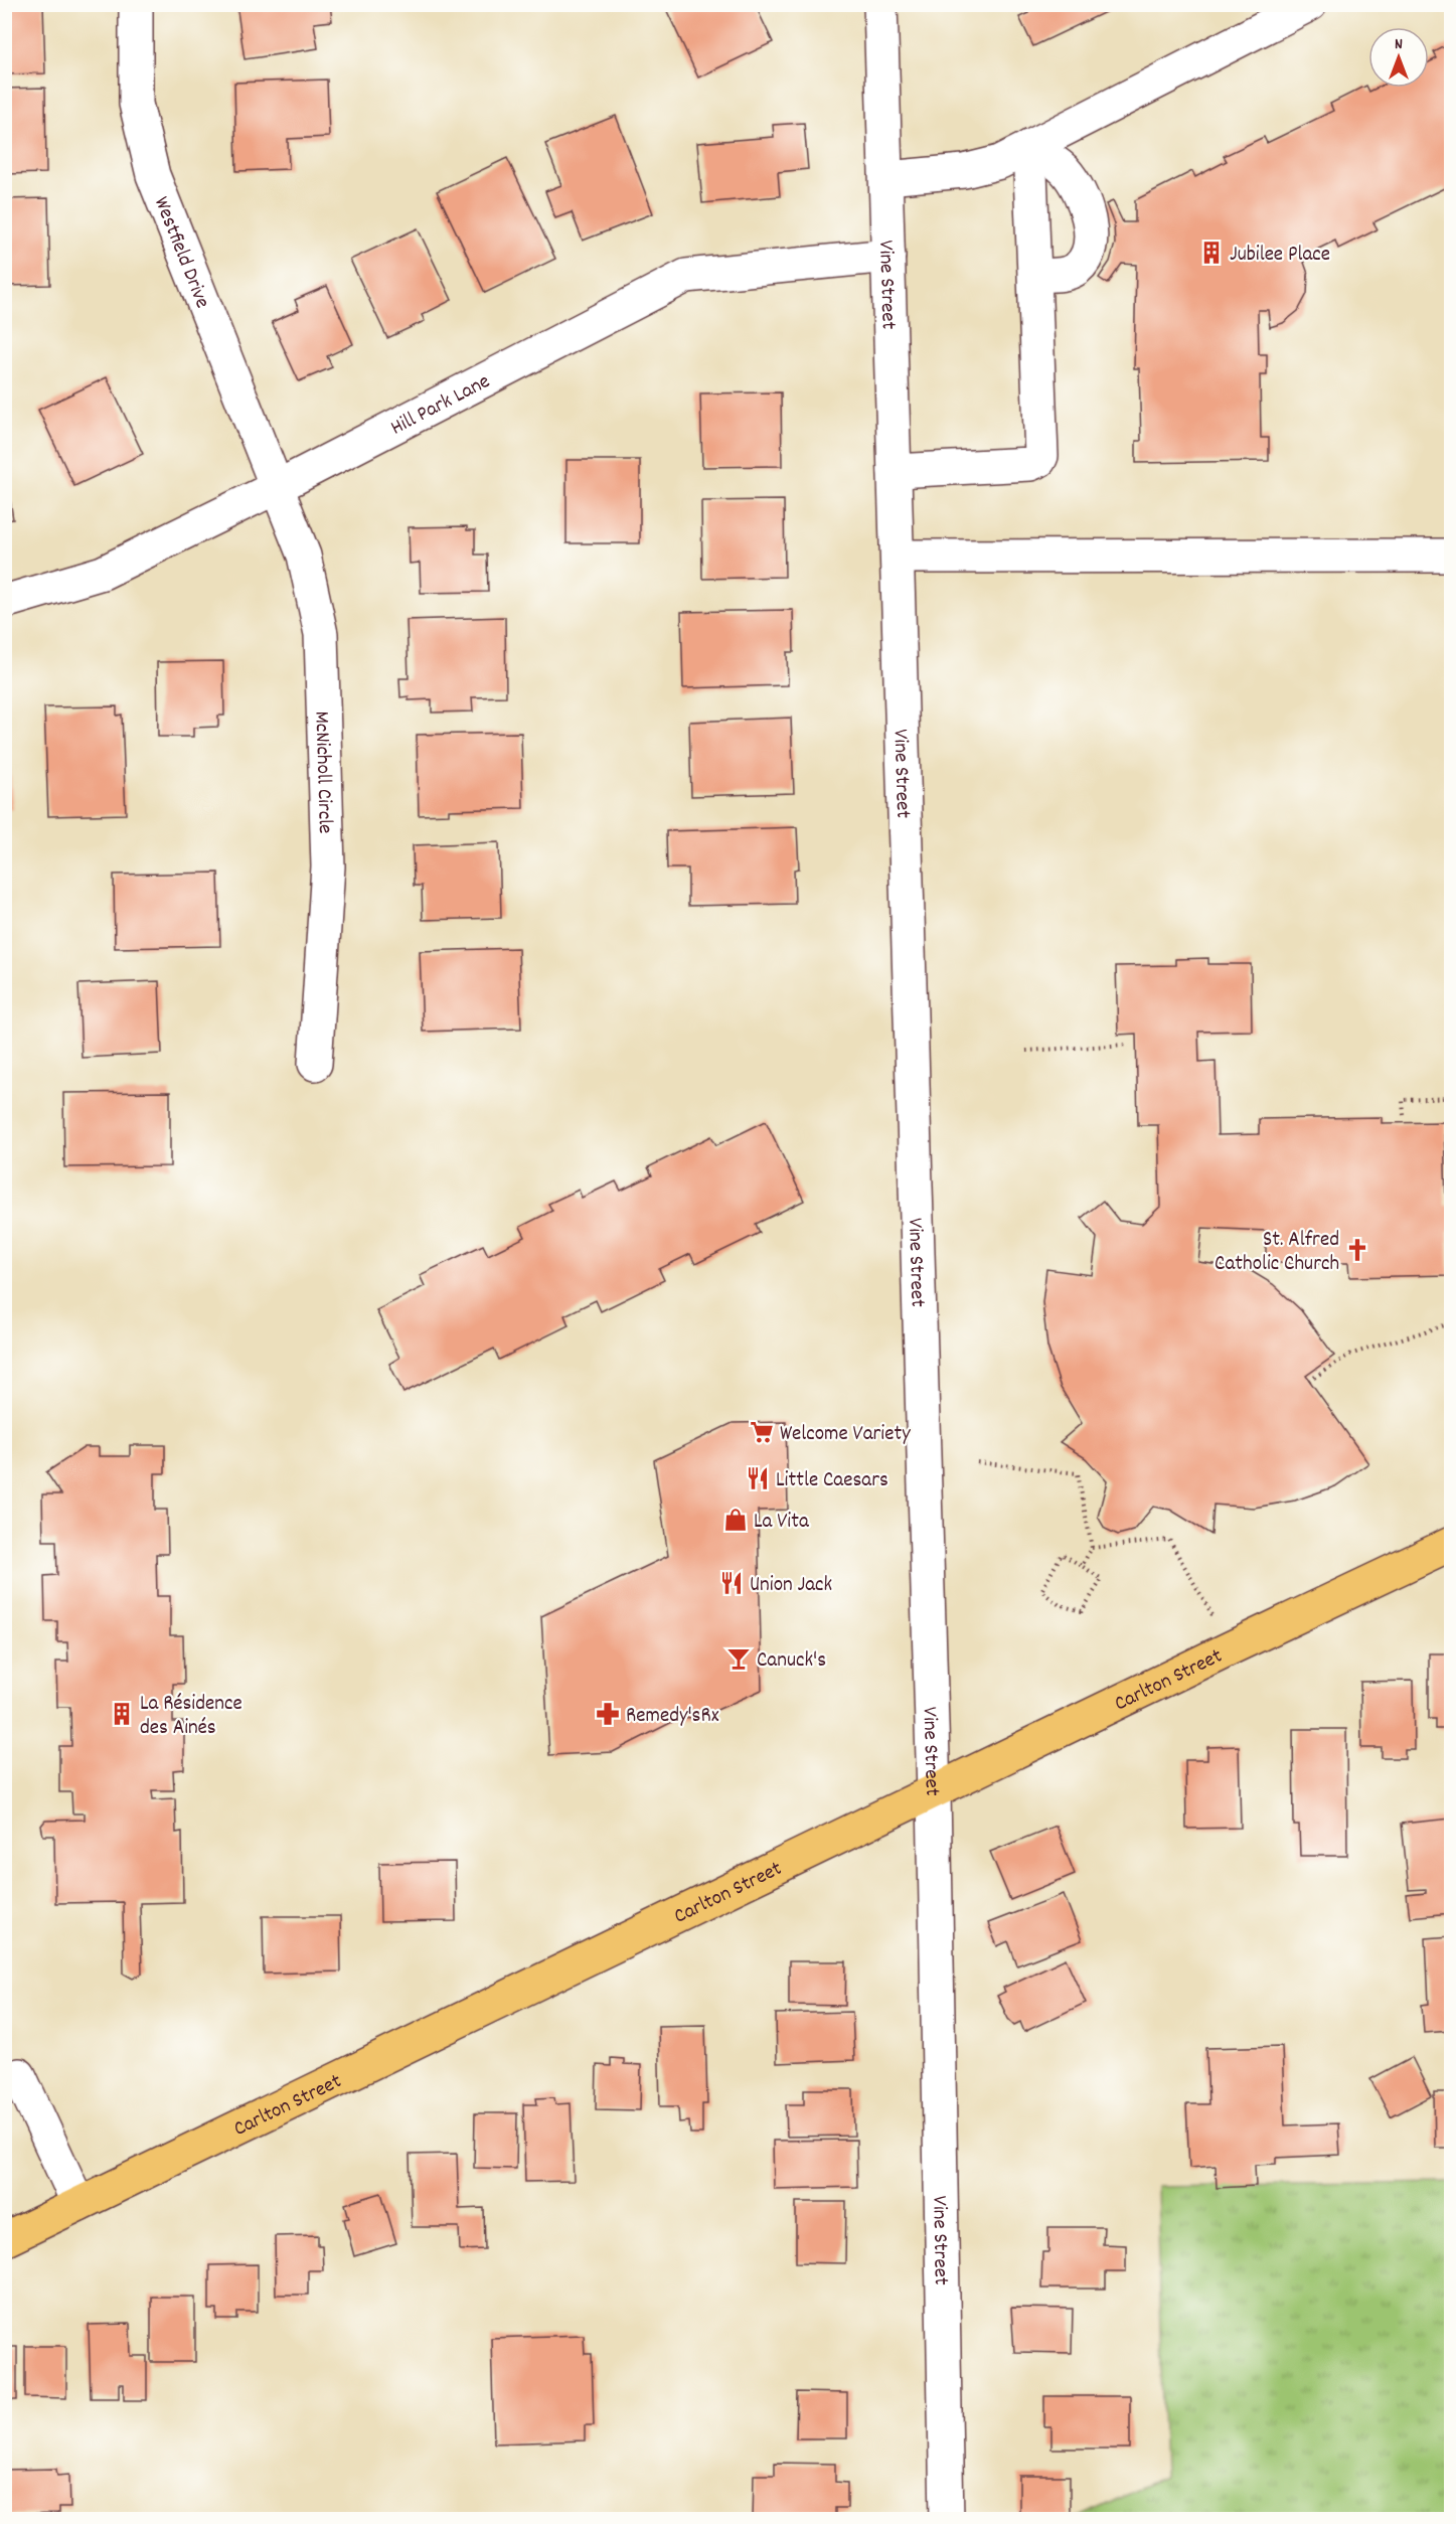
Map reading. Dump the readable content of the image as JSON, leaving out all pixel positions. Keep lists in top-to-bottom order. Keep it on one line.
{"streets":{"main road":["Carlton Street"],"street":["Westfield Drive","Vine Street","Hill Park Lane","McNicholl Circle"]},"crossings":[["Westfield Drive","Hill Park Lane"],["Westfield Drive","McNicholl Circle"],["Vine Street","Hill Park Lane"],["Vine Street","Carlton Street"],["Hill Park Lane","McNicholl Circle"]],"places":{"building":["Jubilee Place","La Résidence des Ainés"],"church":["St. Alfred Catholic Church"],"supermarket":["Welcome Variety"],"restaurant":["Little Caesars","Union Jack"],"shop":["La Vita"],"bar":["Canuck's"],"pharmacy":["Remedy'sRx"]},"north":"top"}
